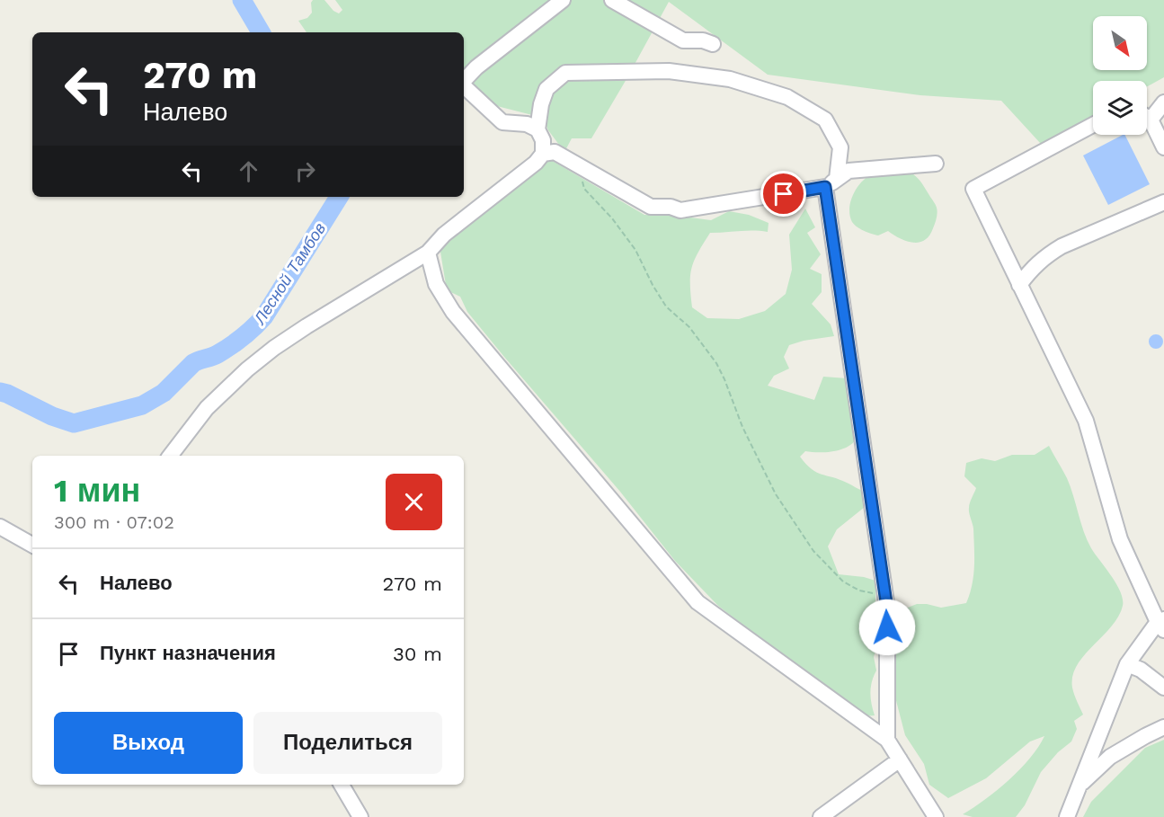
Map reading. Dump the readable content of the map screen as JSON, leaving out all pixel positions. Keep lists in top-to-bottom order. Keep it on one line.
{"water":["Лесной Тамбов"],"north":"bottom right","page":{"turn":["270 m","Налево"],"heading":["1 мин","300 m · 07:02"],"list":[{"name":"Налево","value":"270 m"},{"name":"Пункт назначения","value":"30 m"}],"buttons":["Выход","Поделиться"]}}
